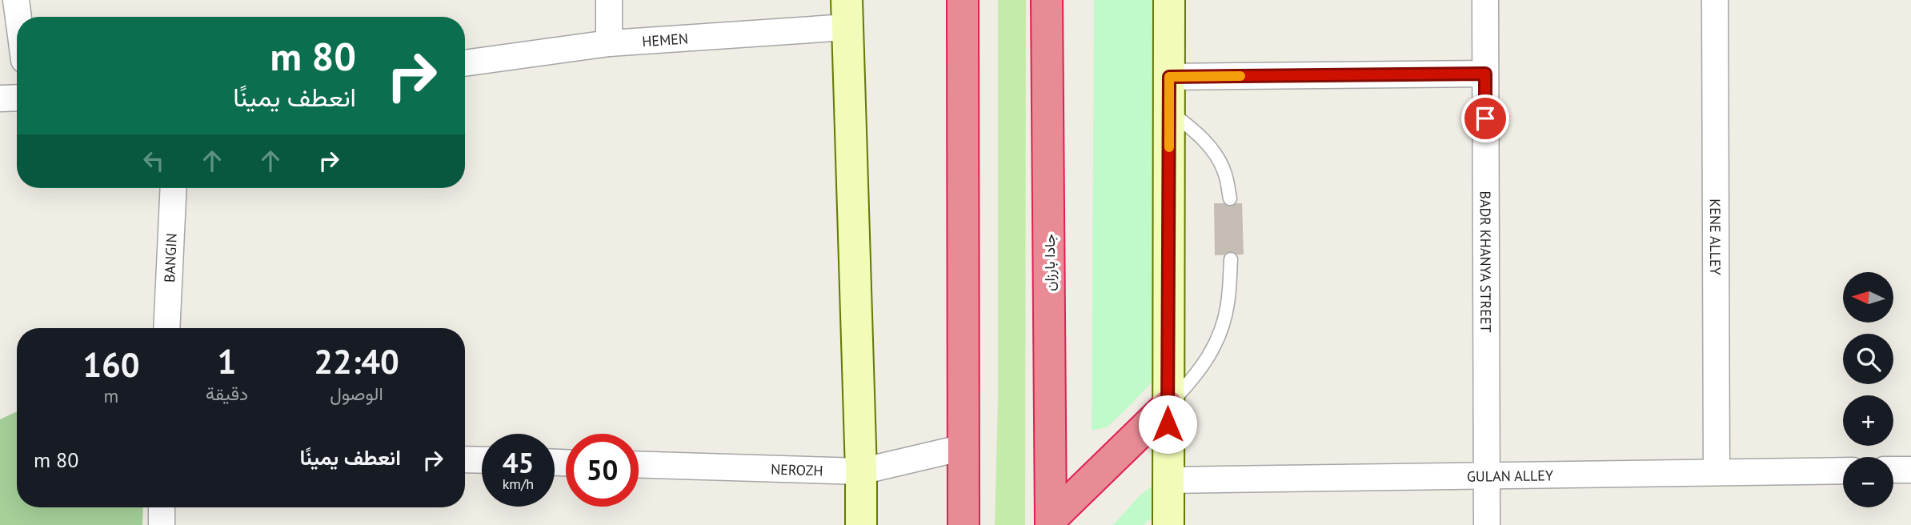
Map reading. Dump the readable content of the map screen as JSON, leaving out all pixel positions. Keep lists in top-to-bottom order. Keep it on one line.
{"streets":{"highway":["جادا بارزان"],"street":["HEMEN","KENE ALLEY","BANGIN","BADR KHANYA STREET","NEROZH","GULAN ALLEY"]},"crossings":[["KENE ALLEY","GULAN ALLEY"],["BADR KHANYA STREET","GULAN ALLEY"]],"north":"left","page":{"turn":["80 m","انعطف يمينًا"],"map_buttons":["+","−"],"eta":["22:40","الوصول","1","دقيقة","160","m"],"list":[{"name":"انعطف يمينًا","value":"80 m"}],"speed":"45 km/h","limit":"50"}}
